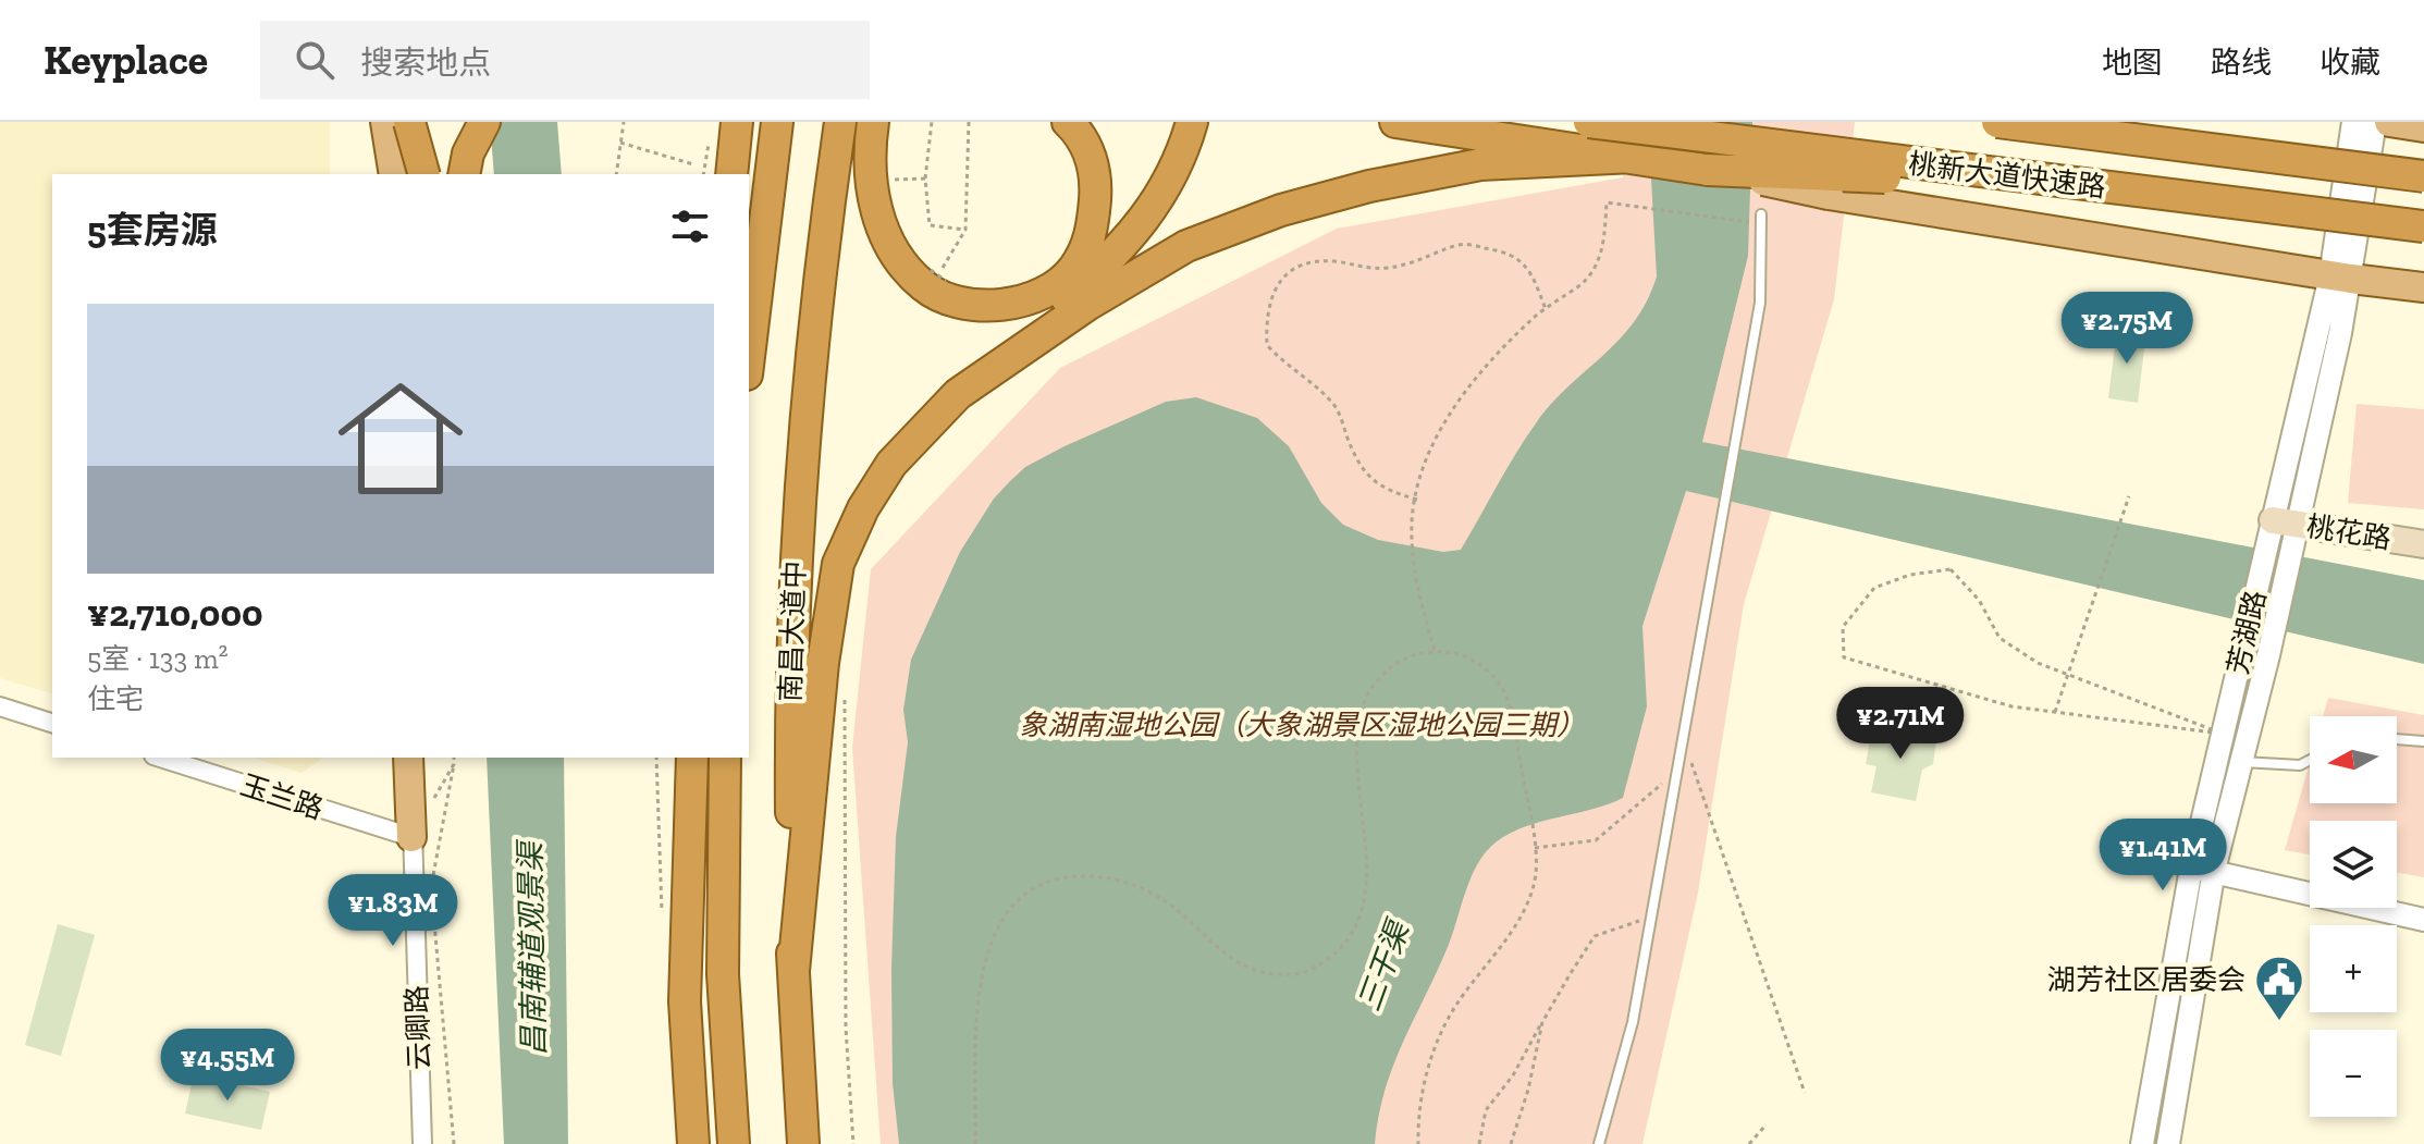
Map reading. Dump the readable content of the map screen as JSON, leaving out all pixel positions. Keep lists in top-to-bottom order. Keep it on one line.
{"streets":{"highway":["桃新大道快速路","南昌大道中"],"main road":["桃花路"],"street":["芳湖路","玉兰路","云卿路"]},"crossings":[["桃花路","芳湖路"],["玉兰路","云卿路"]],"water":["昌南辅道观景渠","三干渠"],"parks":["象湖南湿地公园（大象湖景区湿地公园三期）"],"places":{"public building":["湖芳社区居委会"]},"north":"left","page":{"header":"Keyplace","search":"搜索地点","nav":["地图","路线","收藏"],"heading":"5套房源","list":[{"name":"¥2,710,000","note":"5室 · 133 m² · 住宅"}],"price":["¥2.75M","¥2.71M","¥1.41M","¥1.83M","¥4.55M"],"map_buttons":["+","−"]}}
